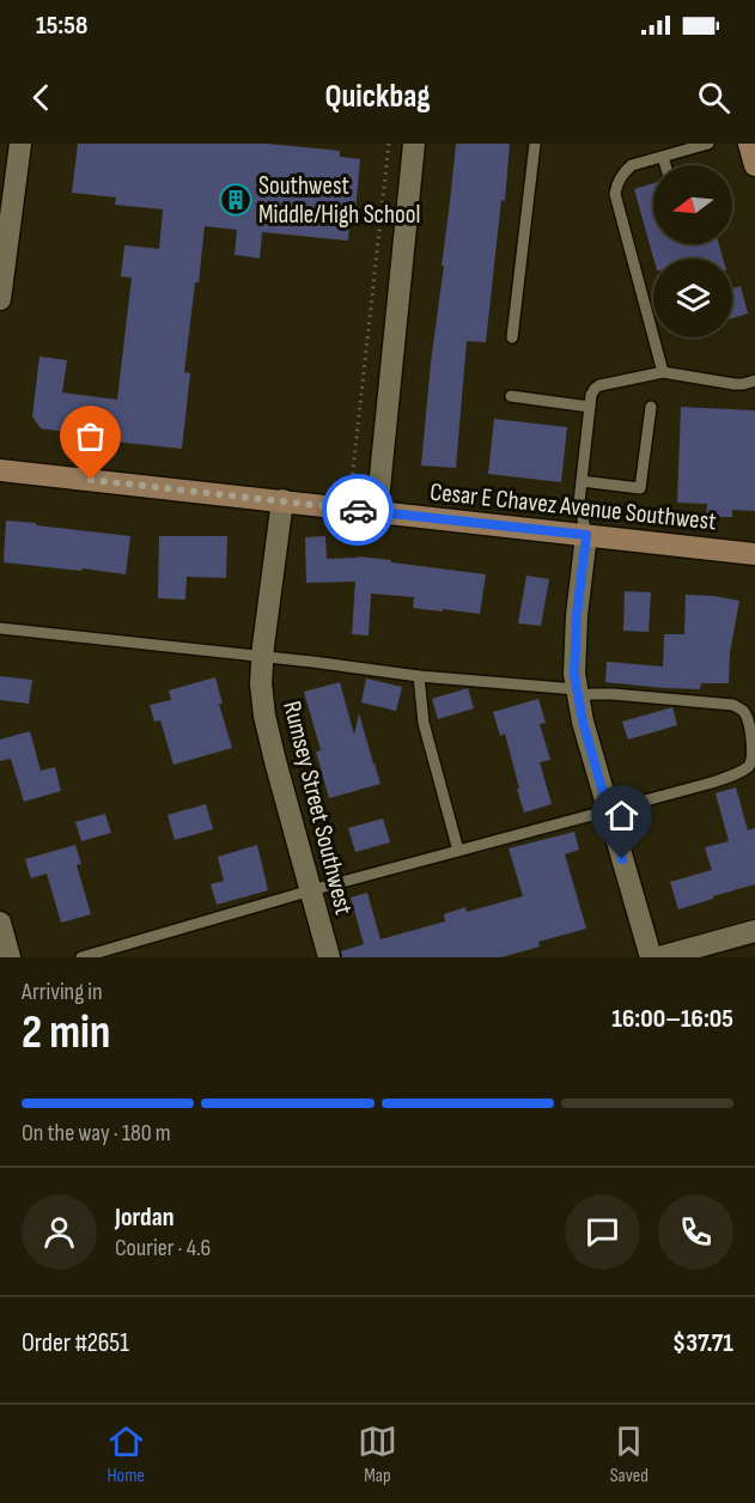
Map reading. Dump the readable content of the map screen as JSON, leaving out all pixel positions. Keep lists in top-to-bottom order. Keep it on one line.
{"streets":{"main road":["Cesar E Chavez Avenue Southwest"],"street":["Rumsey Street Southwest"]},"crossings":[["Cesar E Chavez Avenue Southwest","Rumsey Street Southwest"]],"places":{"building":["Southwest Middle/High School"]},"north":"left","page":{"status":"15:58","header":"Quickbag","heading":["2 min","Arriving in","16:00–16:05"],"panel":["Jordan","Courier · 4.6","Order #2651","$37.71"],"bar":"On the way · 180 m","tabs":["Home","Map","Saved"]}}
